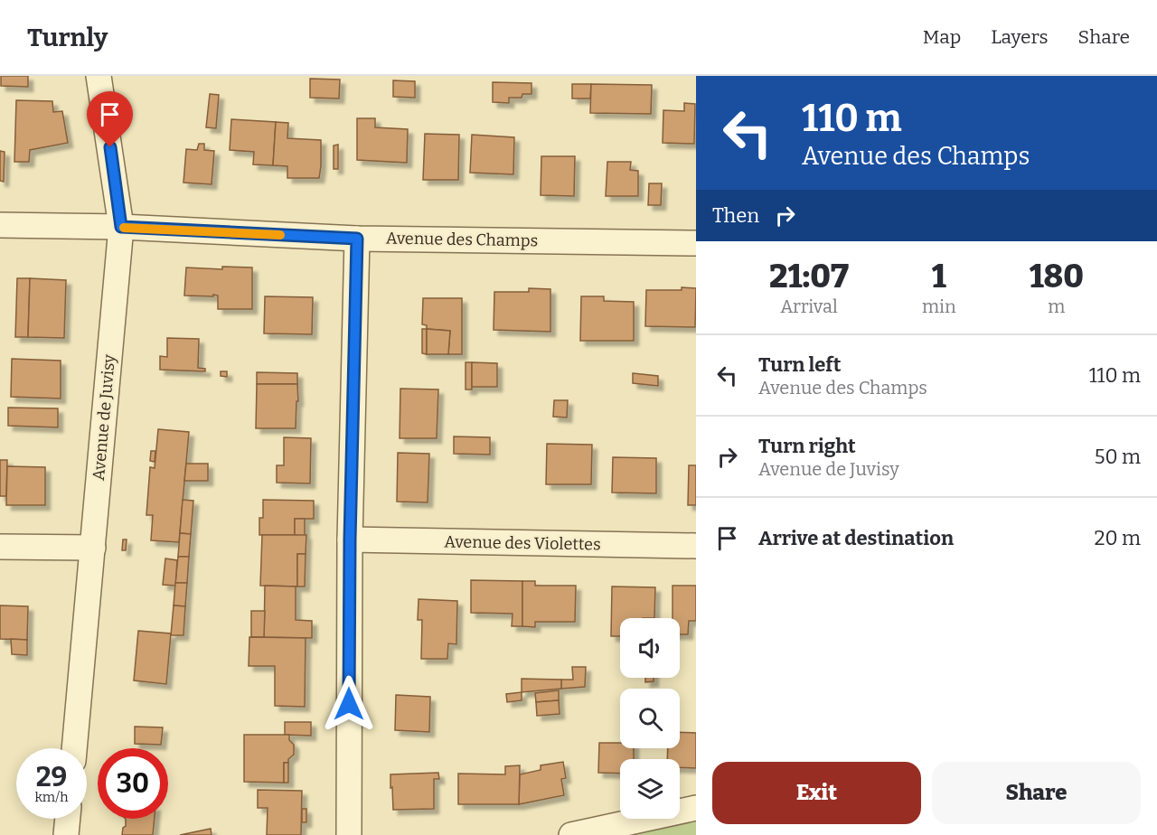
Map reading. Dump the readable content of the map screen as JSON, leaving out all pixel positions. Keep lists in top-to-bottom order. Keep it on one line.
{"streets":{"street":["Avenue des Champs","Avenue de Juvisy","Avenue des Violettes"]},"crossings":[["Avenue des Champs","Avenue de Juvisy"]],"page":{"header":"Turnly","nav":["Map","Layers","Share"],"turn":["110 m","Avenue des Champs"],"then":"Then","eta":["21:07","Arrival","1","min","180","m"],"list":[{"name":"Turn left","note":"Avenue des Champs","value":"110 m"},{"name":"Turn right","note":"Avenue de Juvisy","value":"50 m"},{"name":"Arrive at destination","value":"20 m"}],"speed":"29 km/h","limit":"30","buttons":["Exit","Share"]}}
